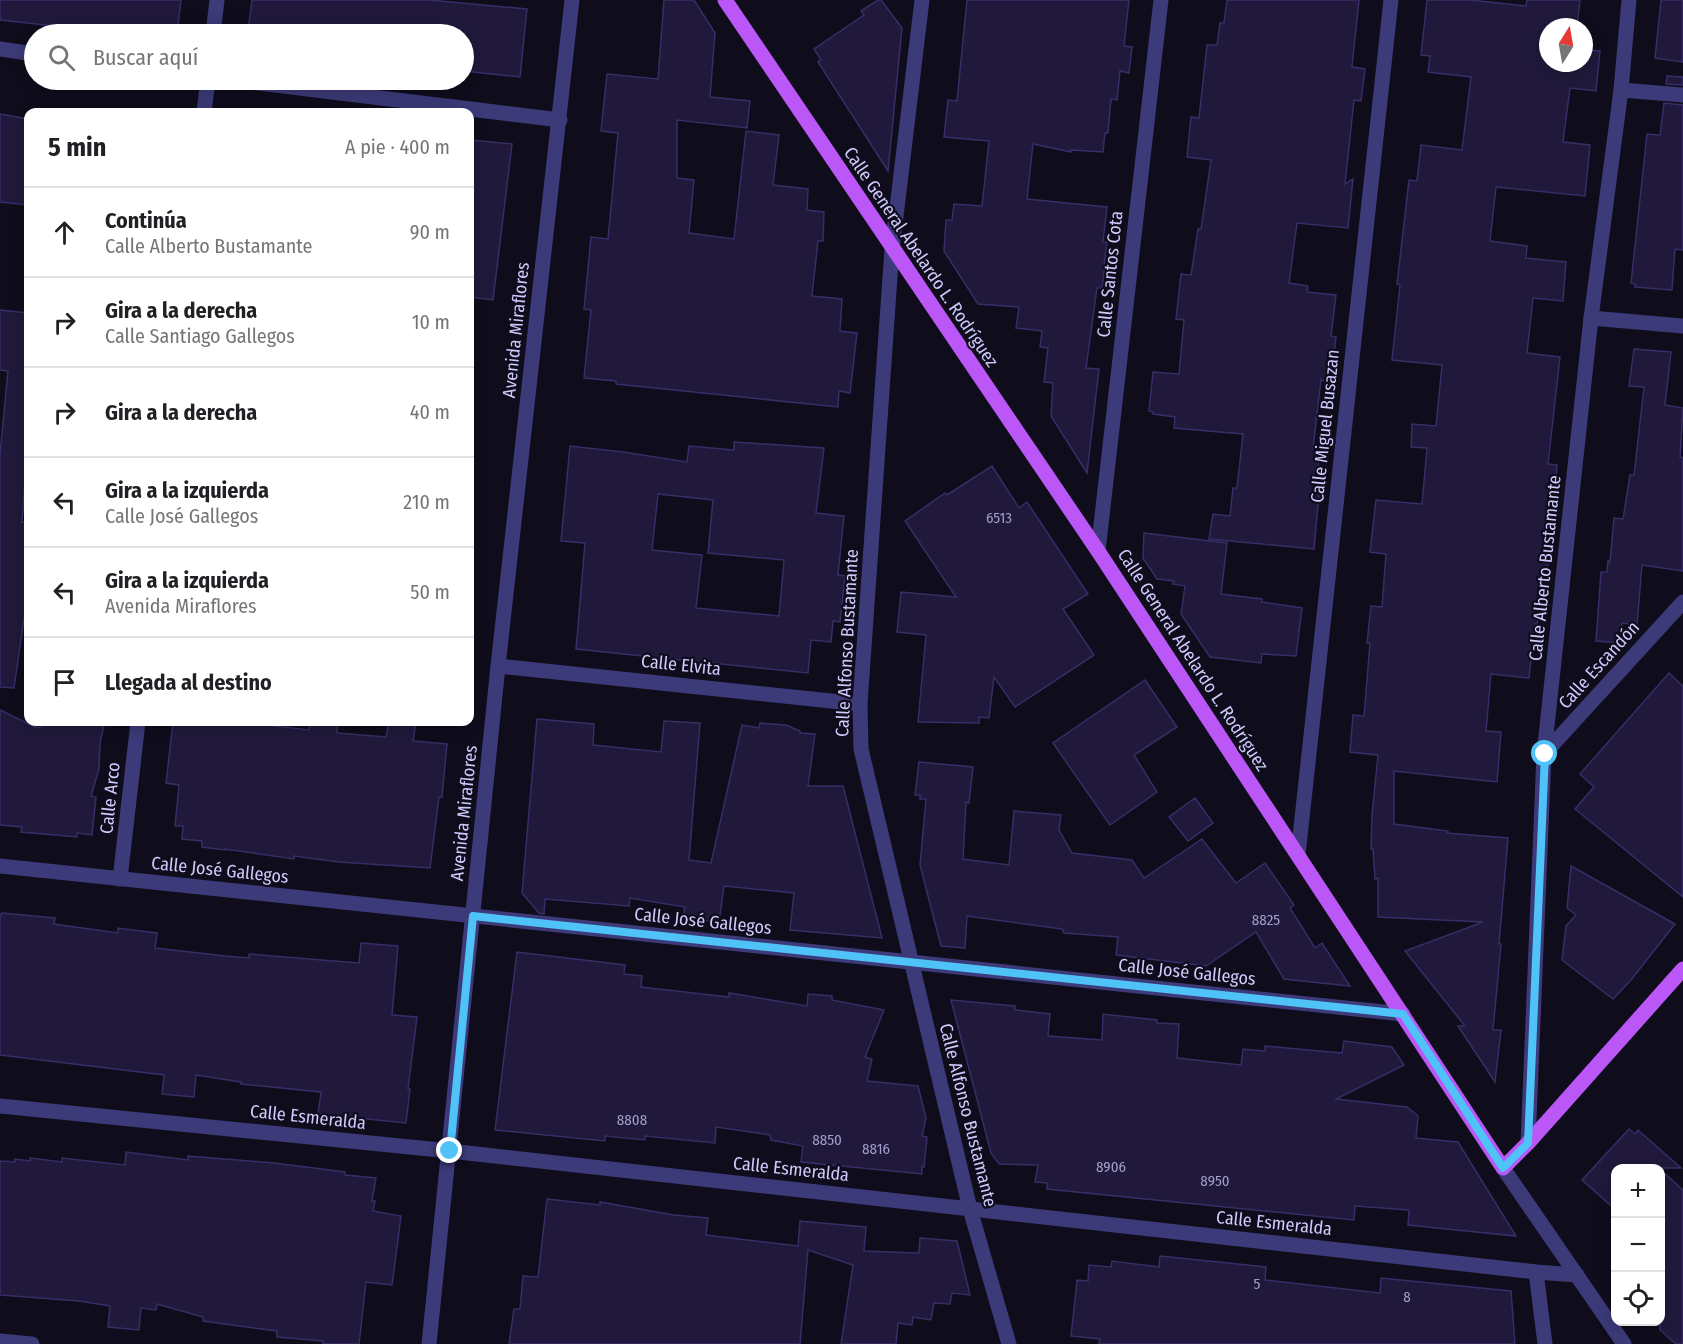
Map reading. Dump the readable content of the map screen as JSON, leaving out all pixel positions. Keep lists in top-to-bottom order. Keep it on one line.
{"streets":{"main road":["Calle General Abelardo L. Rodríguez"],"street":["Calle Santos Cota","Avenida Miraflores","Calle Miguel Busazan","Calle Alberto Bustamante","Calle Alfonso Bustamante","Calle Elvita","Calle Escandón","Calle Arco","Calle José Gallegos","Calle Esmeralda"]},"crossings":[["Calle General Abelardo L. Rodríguez","Calle Santos Cota"],["Calle General Abelardo L. Rodríguez","Calle Miguel Busazan"],["Calle General Abelardo L. Rodríguez","Calle Alfonso Bustamante"],["Calle General Abelardo L. Rodríguez","Calle José Gallegos"],["Calle General Abelardo L. Rodríguez","Calle Esmeralda"],["Avenida Miraflores","Calle Elvita"],["Avenida Miraflores","Calle José Gallegos"],["Avenida Miraflores","Calle Esmeralda"],["Calle Alberto Bustamante","Calle Escandón"],["Calle Alfonso Bustamante","Calle Elvita"],["Calle Alfonso Bustamante","Calle José Gallegos"],["Calle Alfonso Bustamante","Calle Esmeralda"],["Calle Arco","Calle José Gallegos"]],"house_numbers":["6513","8825","8808","8850","8816","8906","8950","5","8"],"north":"top","page":{"search":"Buscar aquí","heading":["5 min","A pie · 400 m"],"list":[["Continúa","Calle Alberto Bustamante","90 m"],["Gira a la derecha","Calle Santiago Gallegos","10 m"],["Gira a la derecha","40 m"],["Gira a la izquierda","Calle José Gallegos","210 m"],["Gira a la izquierda","Avenida Miraflores","50 m"],"Llegada al destino"],"map_buttons":["+","−"]}}
